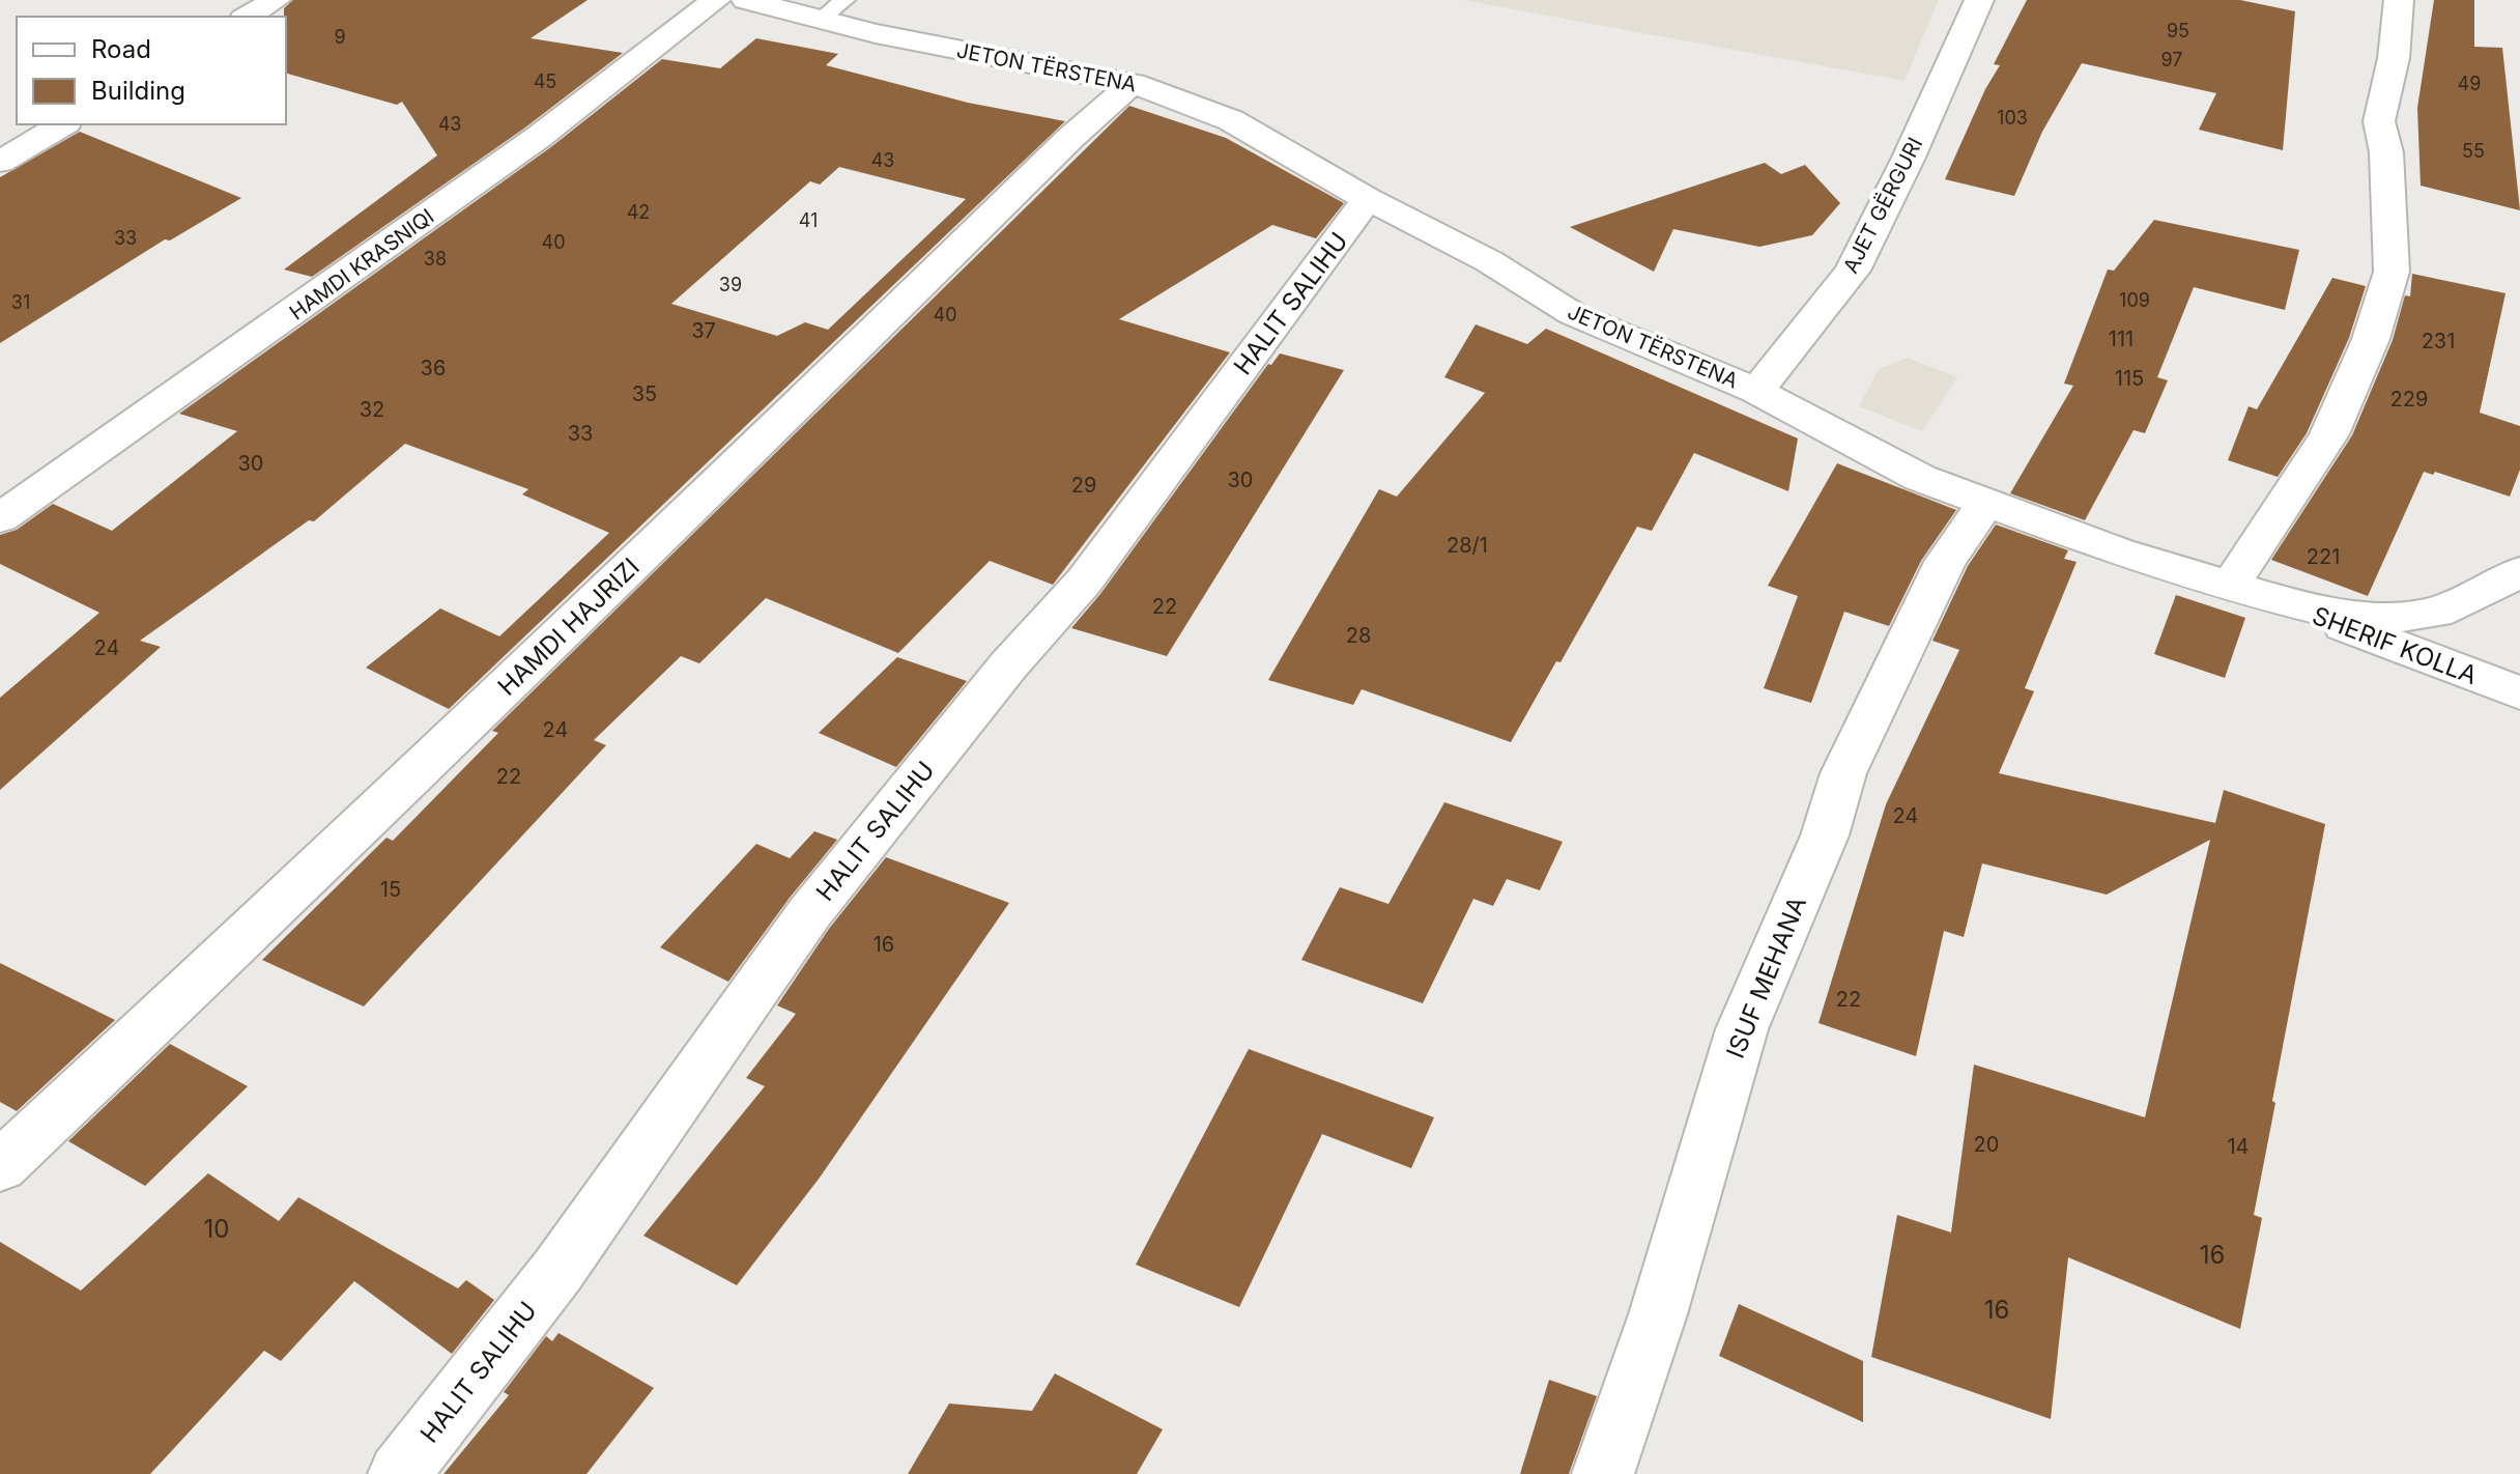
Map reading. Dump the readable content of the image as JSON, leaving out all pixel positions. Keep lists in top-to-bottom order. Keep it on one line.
{"streets":{"street":["JETON TËRSTENA","AJET GËRGURI","HAMDI KRASNIQI","HALIT SALIHU","HAMDI HAJRIZI","SHERIF KOLLA","ISUF MEHANA"]},"crossings":[["JETON TËRSTENA","AJET GËRGURI"],["JETON TËRSTENA","HALIT SALIHU"],["JETON TËRSTENA","HAMDI HAJRIZI"],["JETON TËRSTENA","SHERIF KOLLA"],["JETON TËRSTENA","ISUF MEHANA"]],"house_numbers":["95","9","97","45","49","103","43","55","43","42","41","33","40","38","39","109","31","40","37","111","231","36","115","35","229","32","33","30","30","29","28/1","221","22","28","24","24","22","24","15","16","22","20","14","10","16","16"],"legend":["Road","Building"]}
